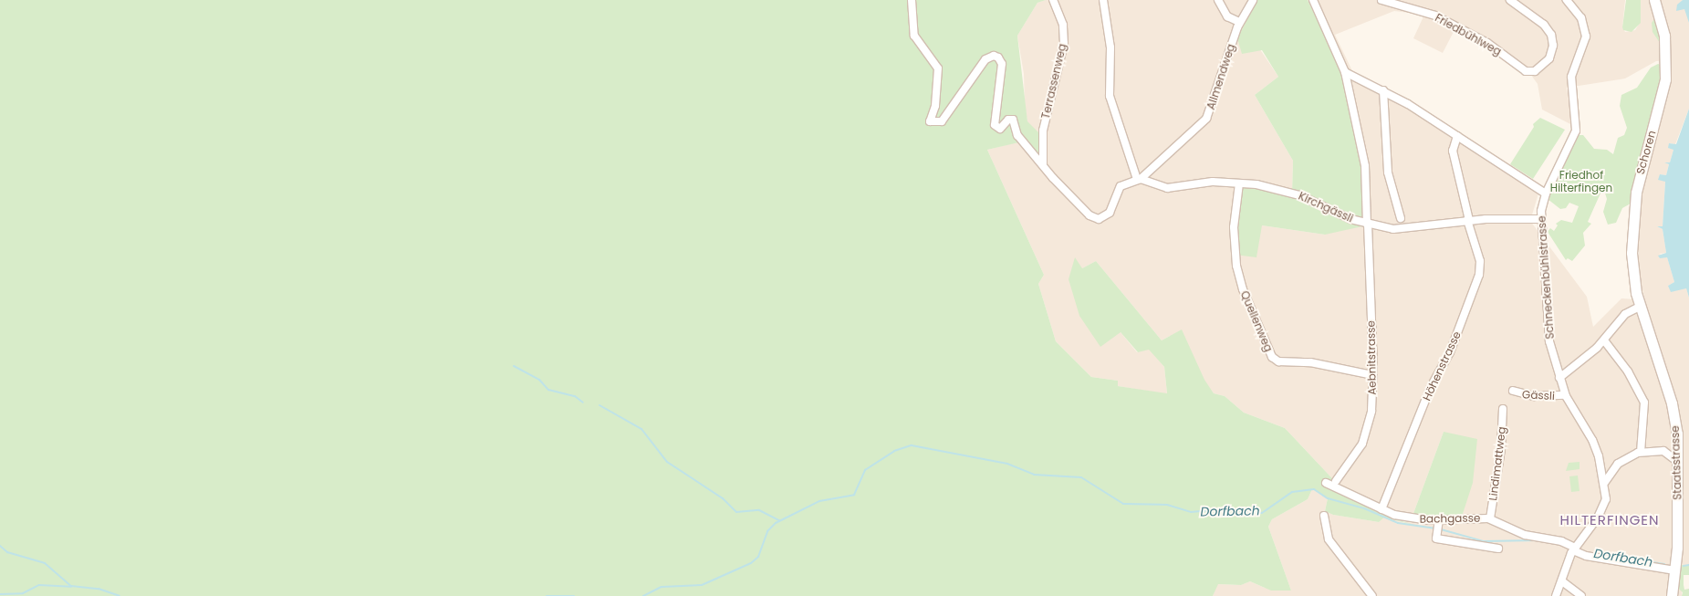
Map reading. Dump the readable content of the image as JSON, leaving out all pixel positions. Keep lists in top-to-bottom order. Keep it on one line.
{"streets":{"main road":["Schoren","Staatsstrasse"],"street":["Friedbühlweg","Allmendweg","Terrassenweg","Kirchgässli","Schneckenbühlstrasse","Quellenweg","Aebnitstrasse","Höhenstrasse","Gässli","Lindimattweg","Bachgasse"]},"crossings":[["Allmendweg","Terrassenweg"],["Allmendweg","Kirchgässli"],["Schoren","Staatsstrasse"],["Kirchgässli","Schneckenbühlstrasse"],["Kirchgässli","Quellenweg"],["Kirchgässli","Aebnitstrasse"],["Kirchgässli","Höhenstrasse"],["Schneckenbühlstrasse","Gässli"],["Quellenweg","Aebnitstrasse"],["Höhenstrasse","Bachgasse"],["Staatsstrasse","Bachgasse"],["Lindimattweg","Bachgasse"]],"districts":["HILTERFINGEN"],"water":["Dorfbach"],"parks":["Friedhof Hilterfingen"]}
